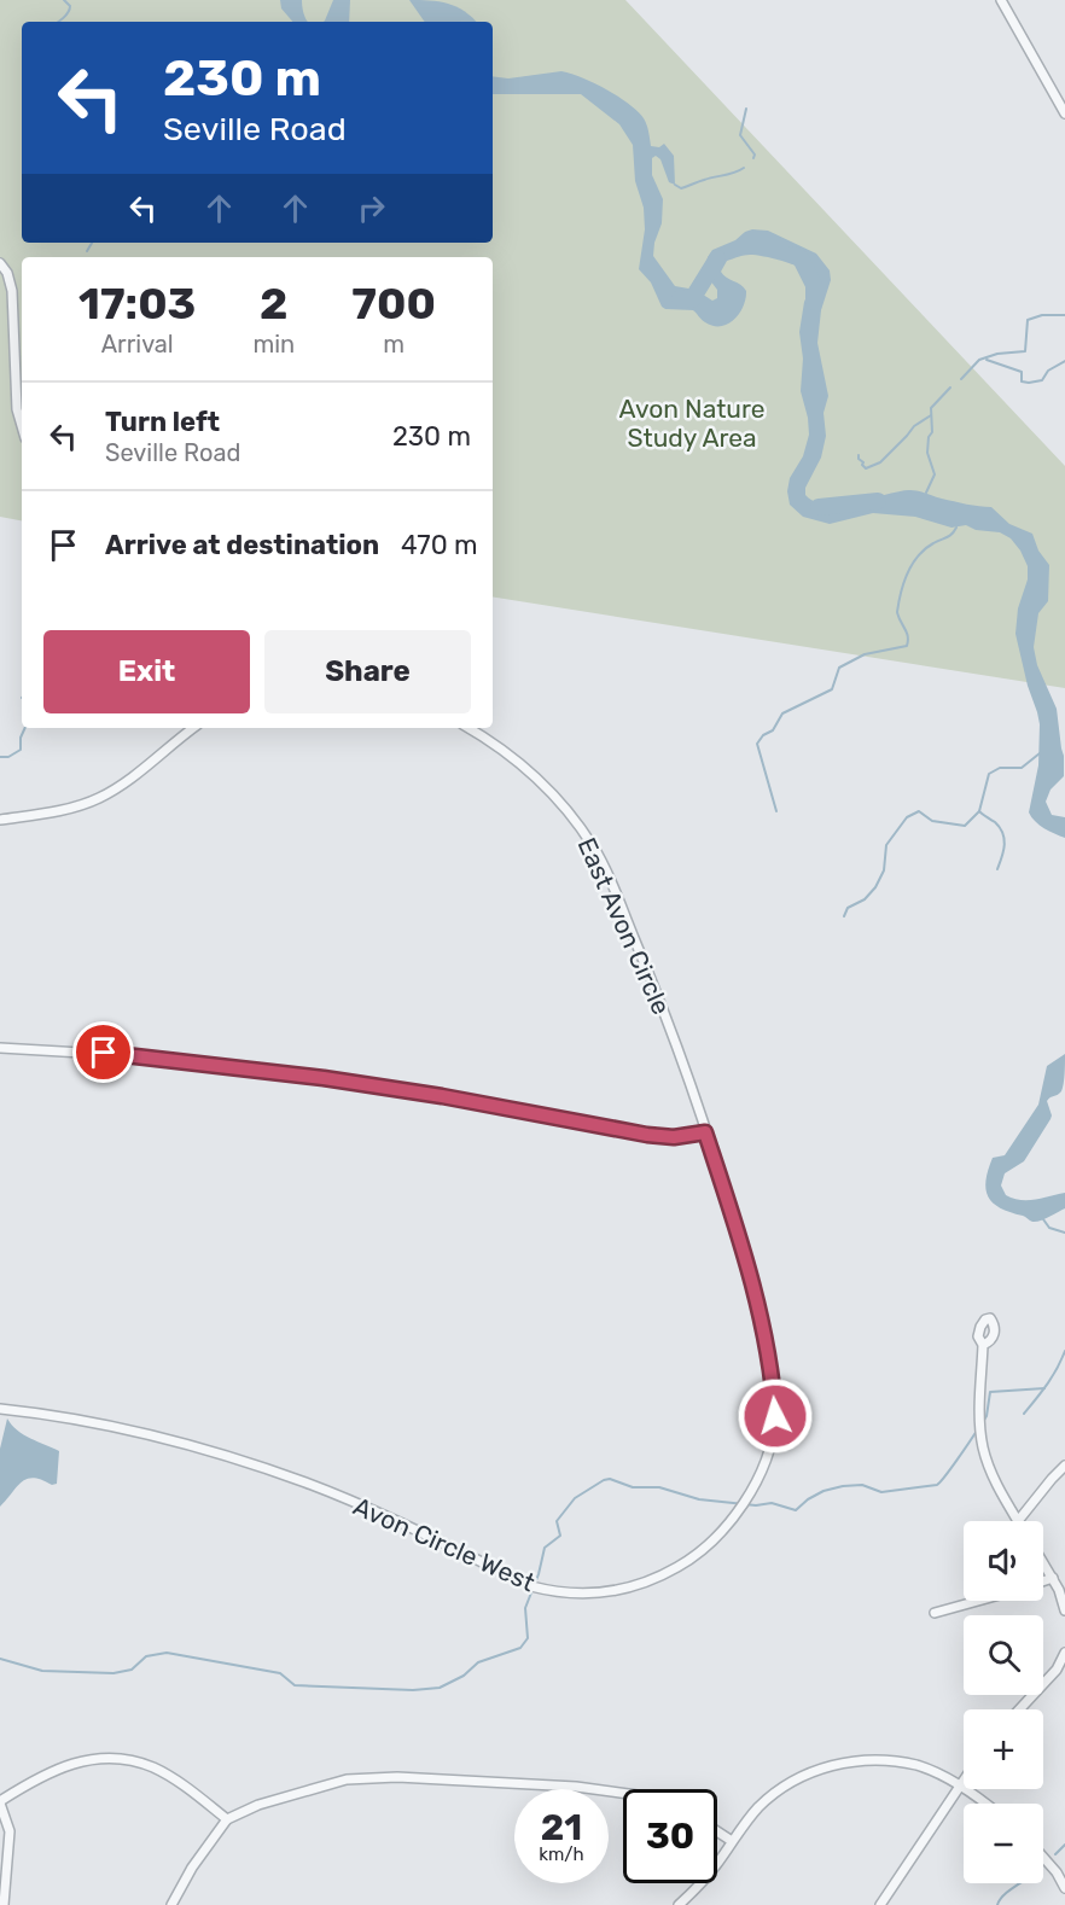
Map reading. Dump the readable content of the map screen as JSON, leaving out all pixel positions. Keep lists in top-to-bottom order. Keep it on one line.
{"streets":{"street":["East Avon Circle","Avon Circle West"]},"crossings":[["East Avon Circle","Avon Circle West"]],"parks":["Avon Nature Study Area"],"page":{"turn":["230 m","Seville Road"],"eta":["17:03","Arrival","2","min","700","m"],"list":[{"name":"Turn left","note":"Seville Road","value":"230 m"},{"name":"Arrive at destination","value":"470 m"}],"buttons":["Exit","Share"],"map_buttons":["+","−"],"speed":"21 km/h","limit":"30"}}
